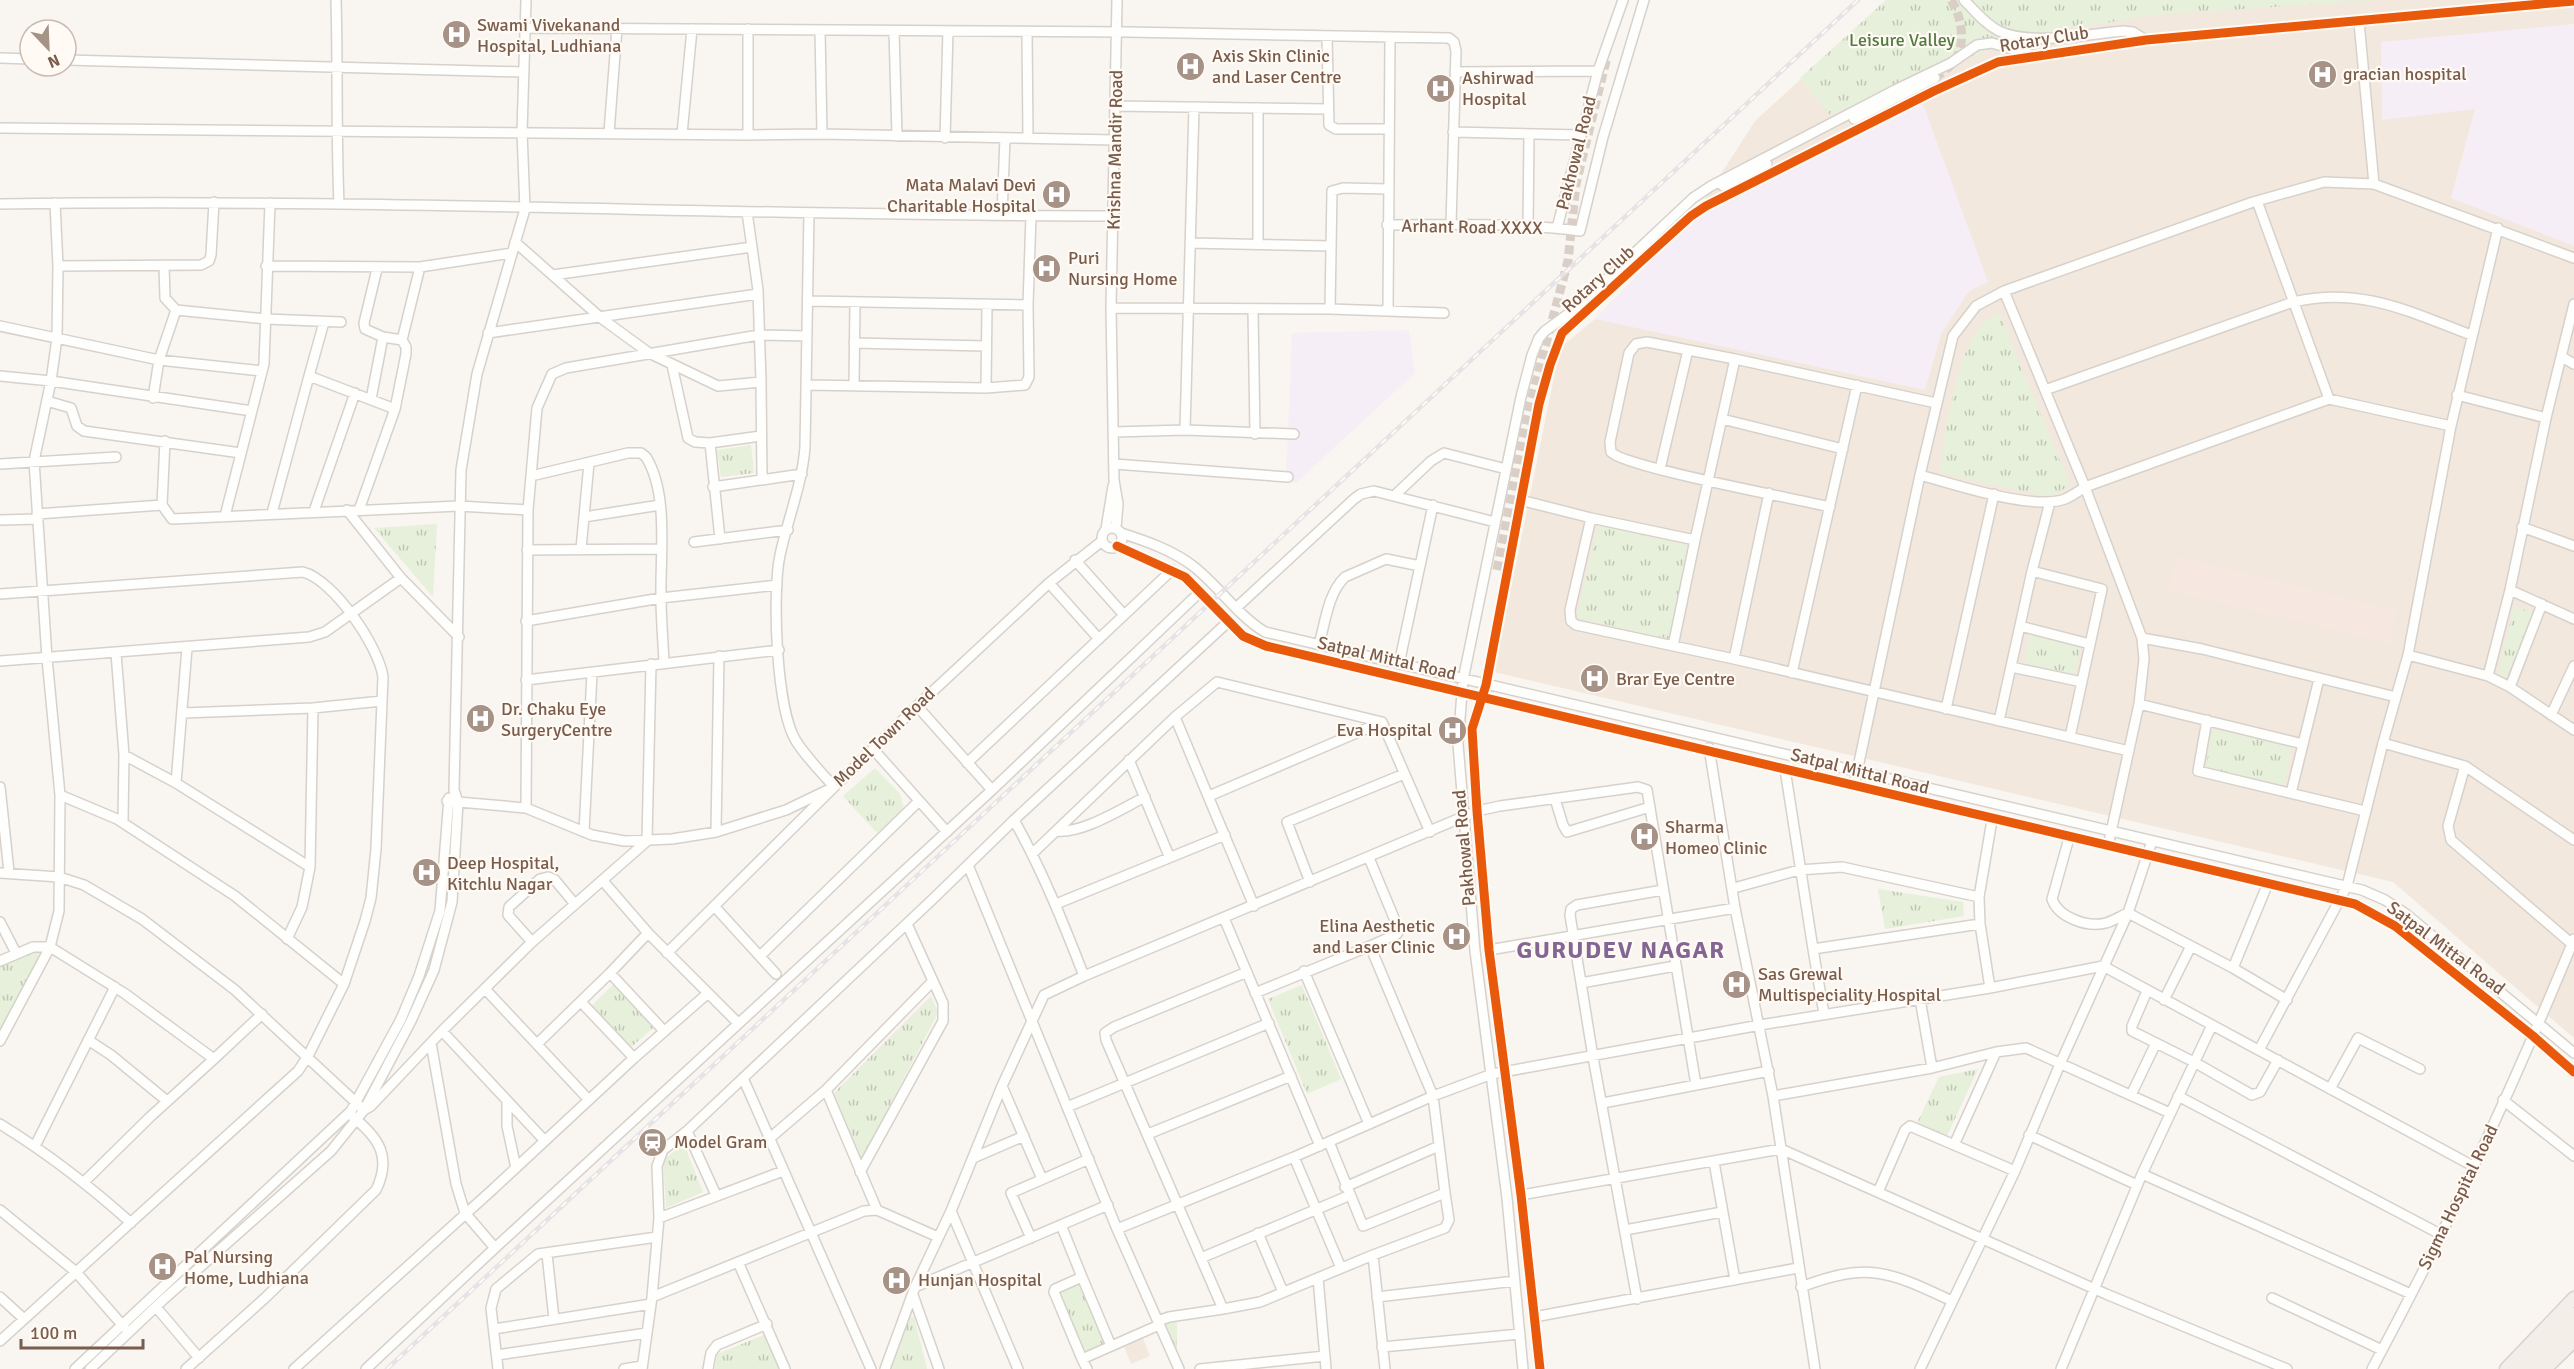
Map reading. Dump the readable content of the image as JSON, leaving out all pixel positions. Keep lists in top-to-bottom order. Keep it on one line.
{"streets":{"street":["Rotary Club","Krishna Mandir Road","Pakhowal Road","Arhant Road XXXX","Satpal Mittal Road","Model Town Road","Sigma Hospital Road"]},"crossings":[["Rotary Club","Pakhowal Road"],["Krishna Mandir Road","Satpal Mittal Road"],["Krishna Mandir Road","Model Town Road"],["Pakhowal Road","Arhant Road XXXX"],["Pakhowal Road","Satpal Mittal Road"],["Satpal Mittal Road","Model Town Road"],["Satpal Mittal Road","Sigma Hospital Road"]],"districts":["GURUDEV NAGAR"],"parks":["Leisure Valley"],"places":{"hospital":["Swami Vivekanand Hospital, Ludhiana","Axis Skin Clinic and Laser Centre","gracian hospital","Ashirwad Hospital","Mata Malavi Devi Charitable Hospital","Puri Nursing Home","Brar Eye Centre","Dr. Chaku Eye SurgeryCentre","Eva Hospital","Sharma Homeo Clinic","Deep Hospital, Kitchlu Nagar","Elina Aesthetic and Laser Clinic","Sas Grewal Multispeciality Hospital","Pal Nursing Home, Ludhiana","Hunjan Hospital"],"station":["Model Gram"]},"scale_bar":"100 m","north":"bottom right"}
